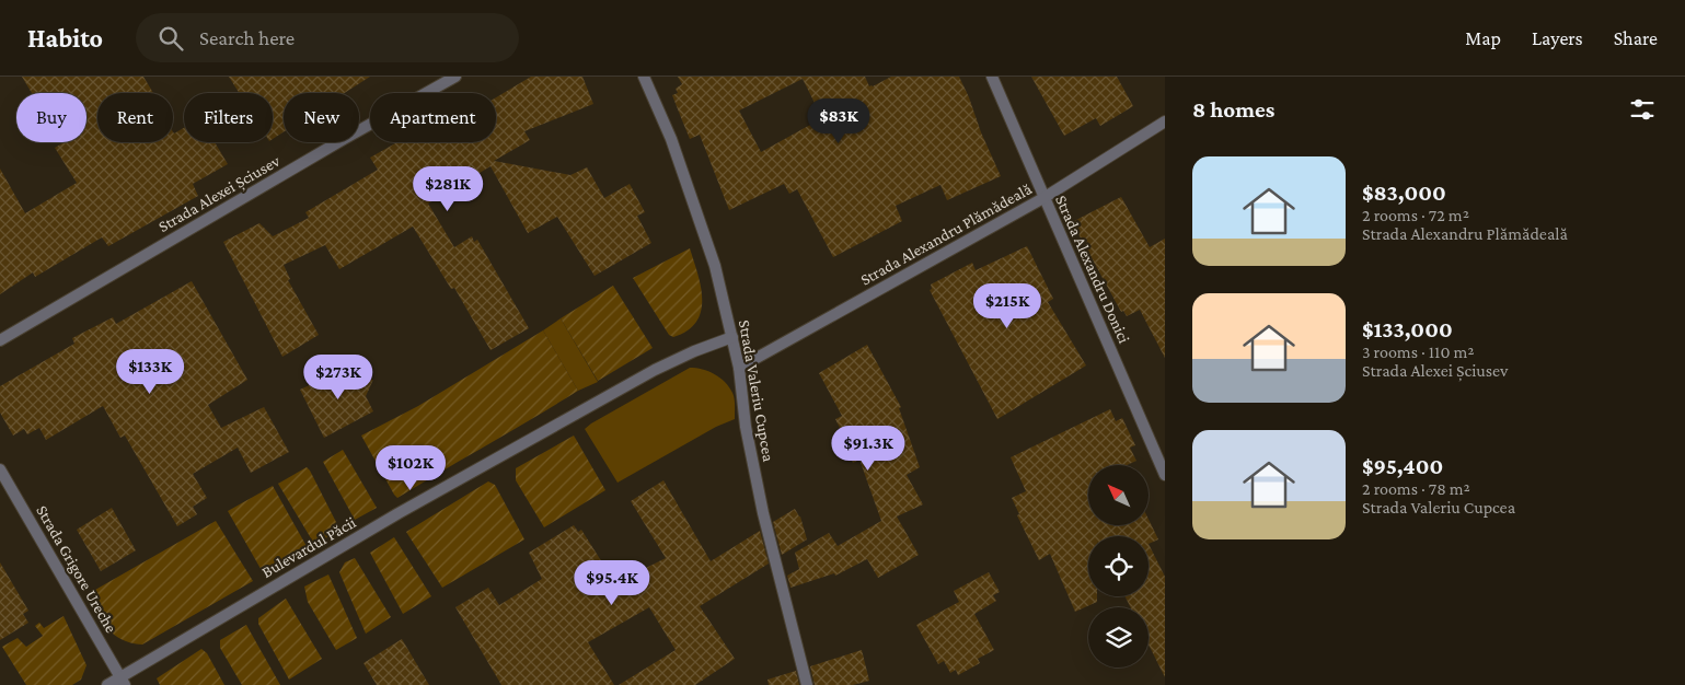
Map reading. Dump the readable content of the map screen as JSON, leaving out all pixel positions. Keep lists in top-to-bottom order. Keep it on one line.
{"streets":{"street":["Strada Alexei Șciusev","Strada Alexandru Plămădeală","Strada Alexandru Donici","Strada Valeriu Cupcea","Bulevardul Păcii","Strada Grigore Ureche"]},"crossings":[["Strada Alexandru Plămădeală","Strada Alexandru Donici"],["Strada Alexandru Plămădeală","Strada Valeriu Cupcea"],["Strada Valeriu Cupcea","Bulevardul Păcii"],["Bulevardul Păcii","Strada Grigore Ureche"]],"north":"top left","page":{"header":"Habito","search":"Search here","nav":["Map","Layers","Share"],"heading":"8 homes","chip":["Buy","Rent","Filters","New","Apartment"],"price":["$83K","$281K","$215K","$133K","$273K","$91.3K","$102K","$95.4K"],"list":[{"name":"$83,000","note":"2 rooms · 72 m² · Strada Alexandru Plămădeală"},{"name":"$133,000","note":"3 rooms · 110 m² · Strada Alexei Șciusev"},{"name":"$95,400","note":"2 rooms · 78 m² · Strada Valeriu Cupcea"}]}}
